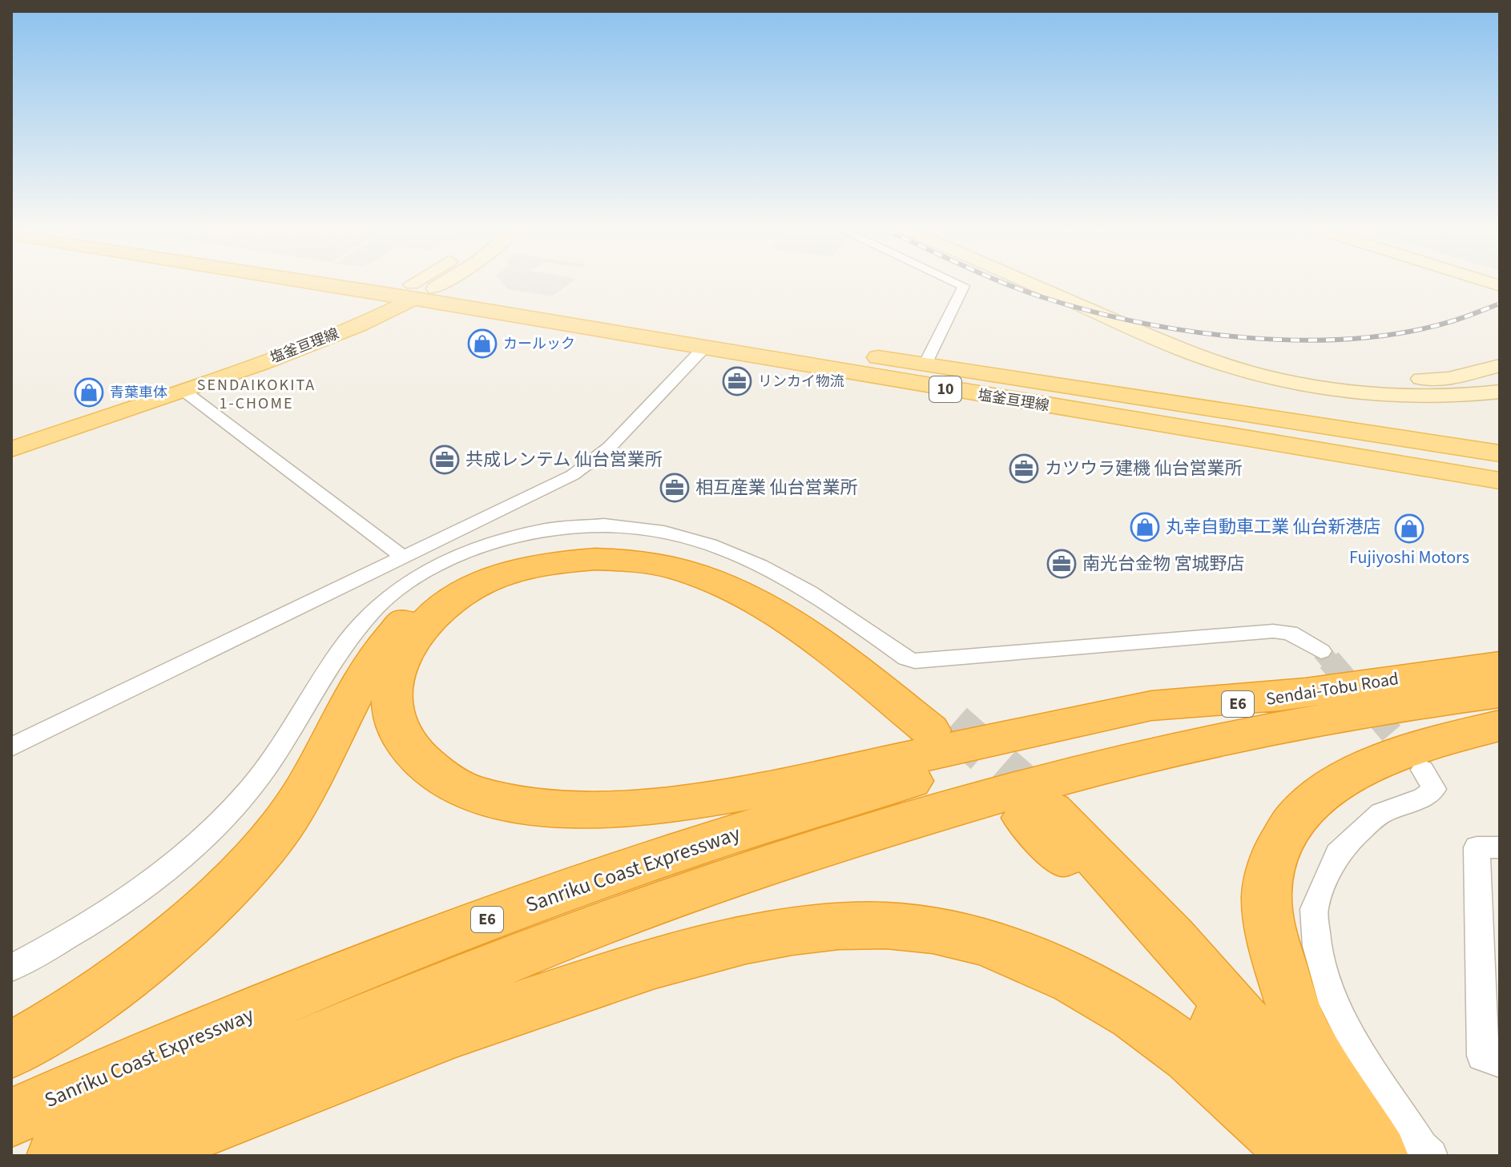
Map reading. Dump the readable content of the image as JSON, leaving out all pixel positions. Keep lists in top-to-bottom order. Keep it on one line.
{"streets":{"highway":["Sendai-Tobu Road","E6","Sanriku Coast Expressway"],"main road":["塩釜亘理線","10"]},"crossings":[["Sendai-Tobu Road","E6"],["Sendai-Tobu Road","Sanriku Coast Expressway"],["E6","Sanriku Coast Expressway"]],"districts":["SENDAIKOKITA 1-CHOME"],"places":{"shop":["カールック","青葉車体","丸幸自動車工業 仙台新港店","Fujiyoshi Motors"],"office":["リンカイ物流","共成レンテム 仙台営業所","カツウラ建機 仙台営業所","相互産業 仙台営業所","南光台金物 宮城野店"]}}
